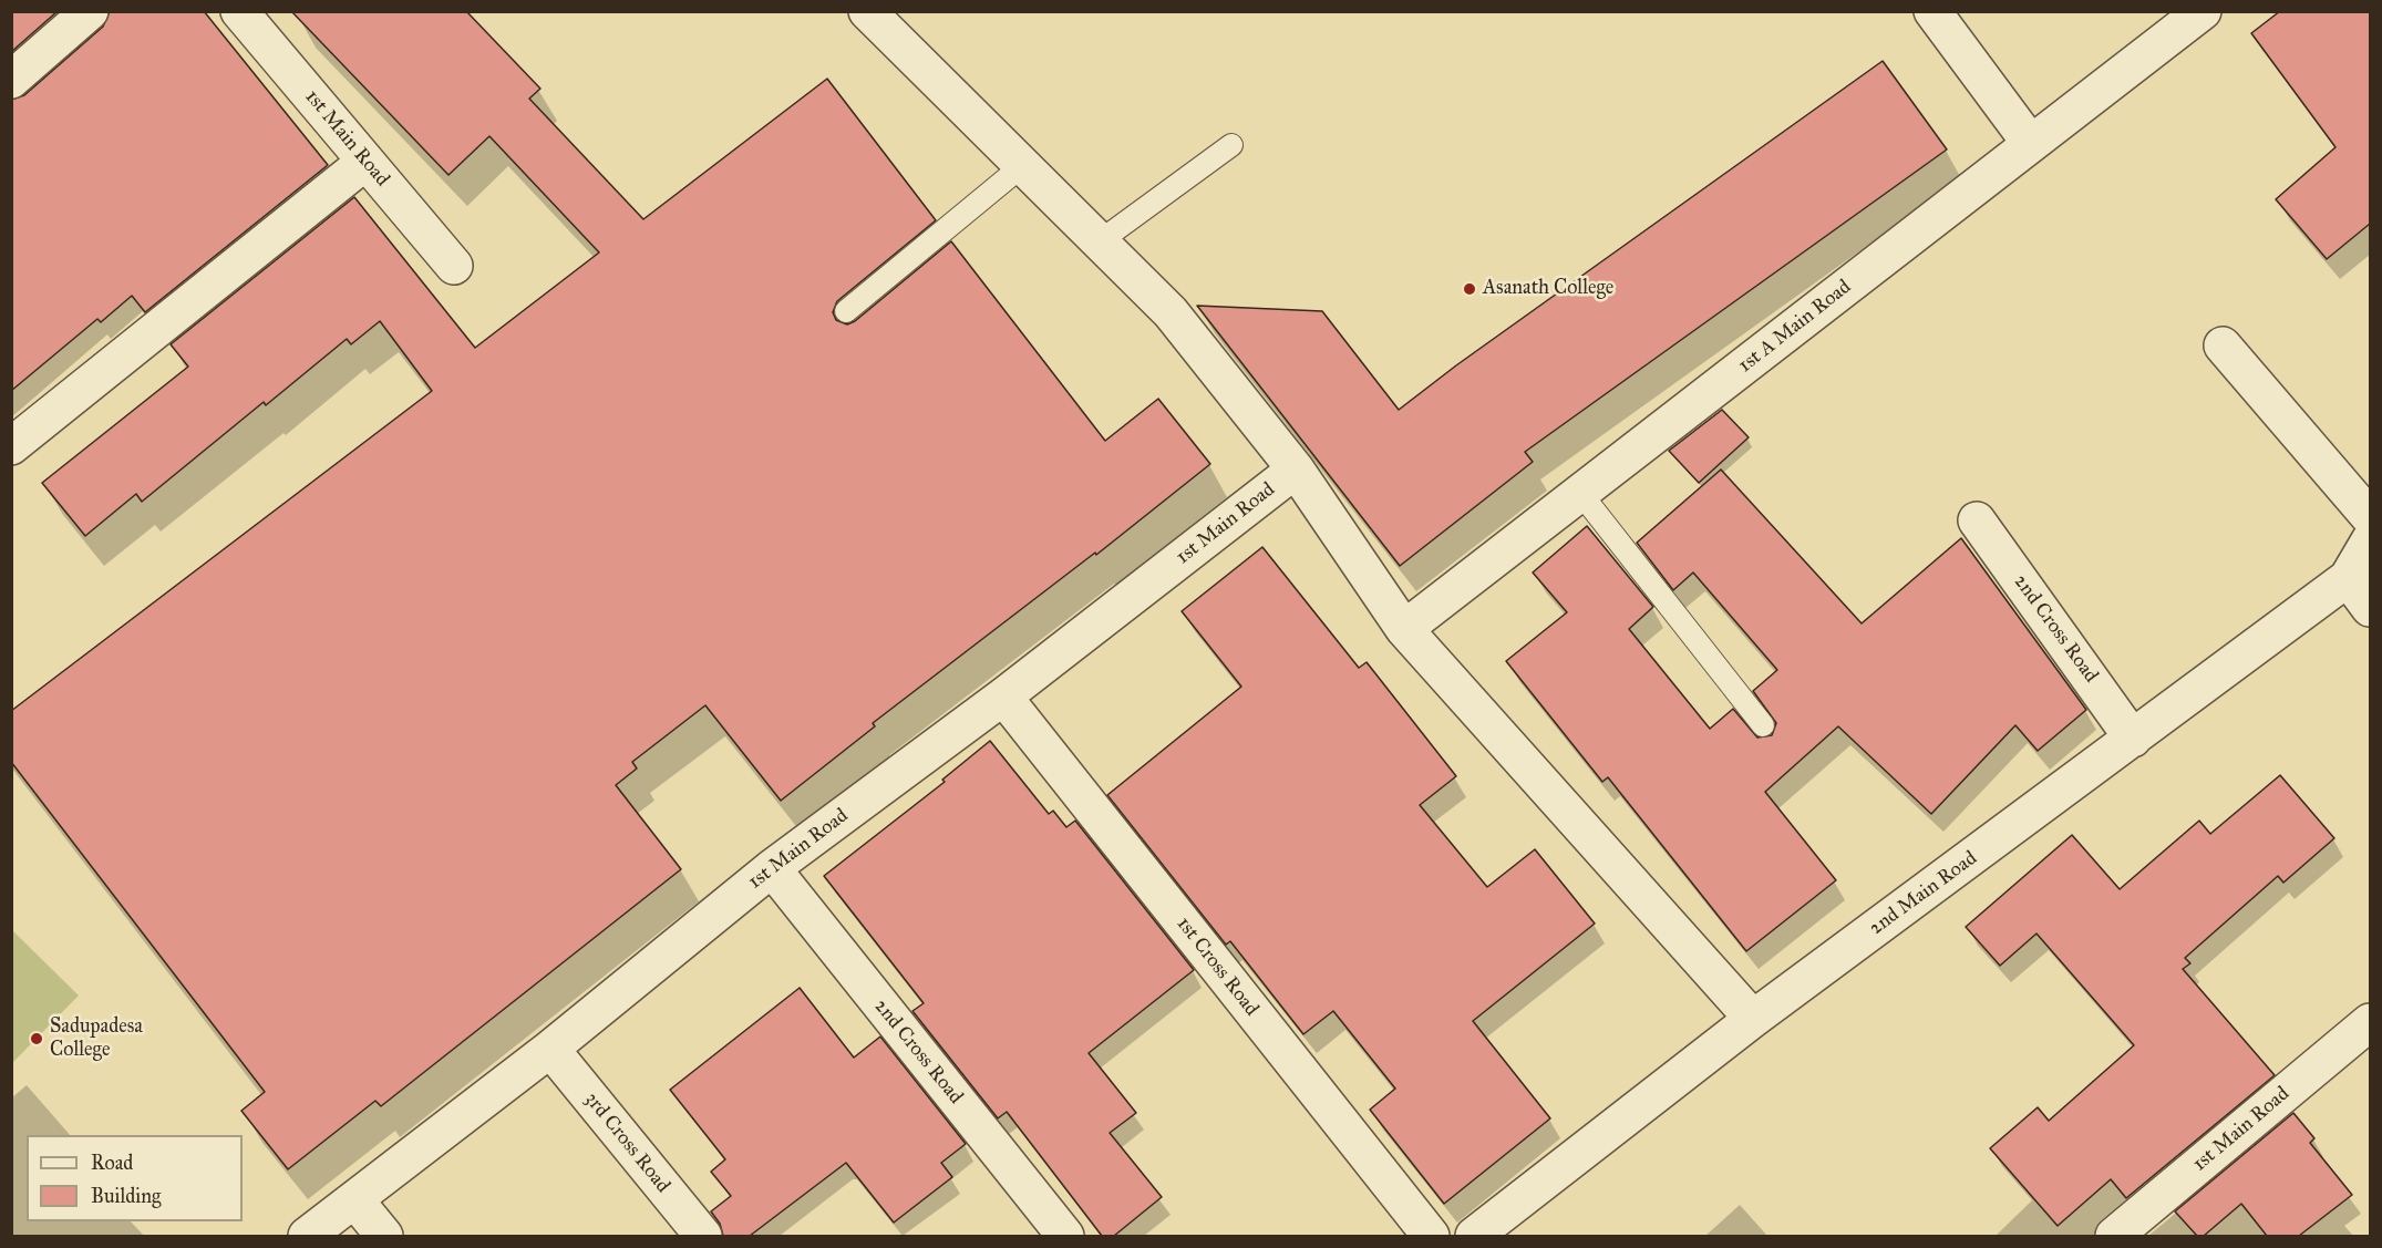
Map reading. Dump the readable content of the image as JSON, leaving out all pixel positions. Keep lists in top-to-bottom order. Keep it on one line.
{"streets":{"street":["1st Main Road","1st A Main Road","2nd Cross Road","2nd Main Road","1st Cross Road","3rd Cross Road"]},"crossings":[["1st Main Road","2nd Cross Road"],["1st Main Road","1st Cross Road"],["1st Main Road","3rd Cross Road"],["2nd Cross Road","2nd Main Road"]],"places":["Asanath College","Sadupadesa College"],"legend":["Road","Building"]}
